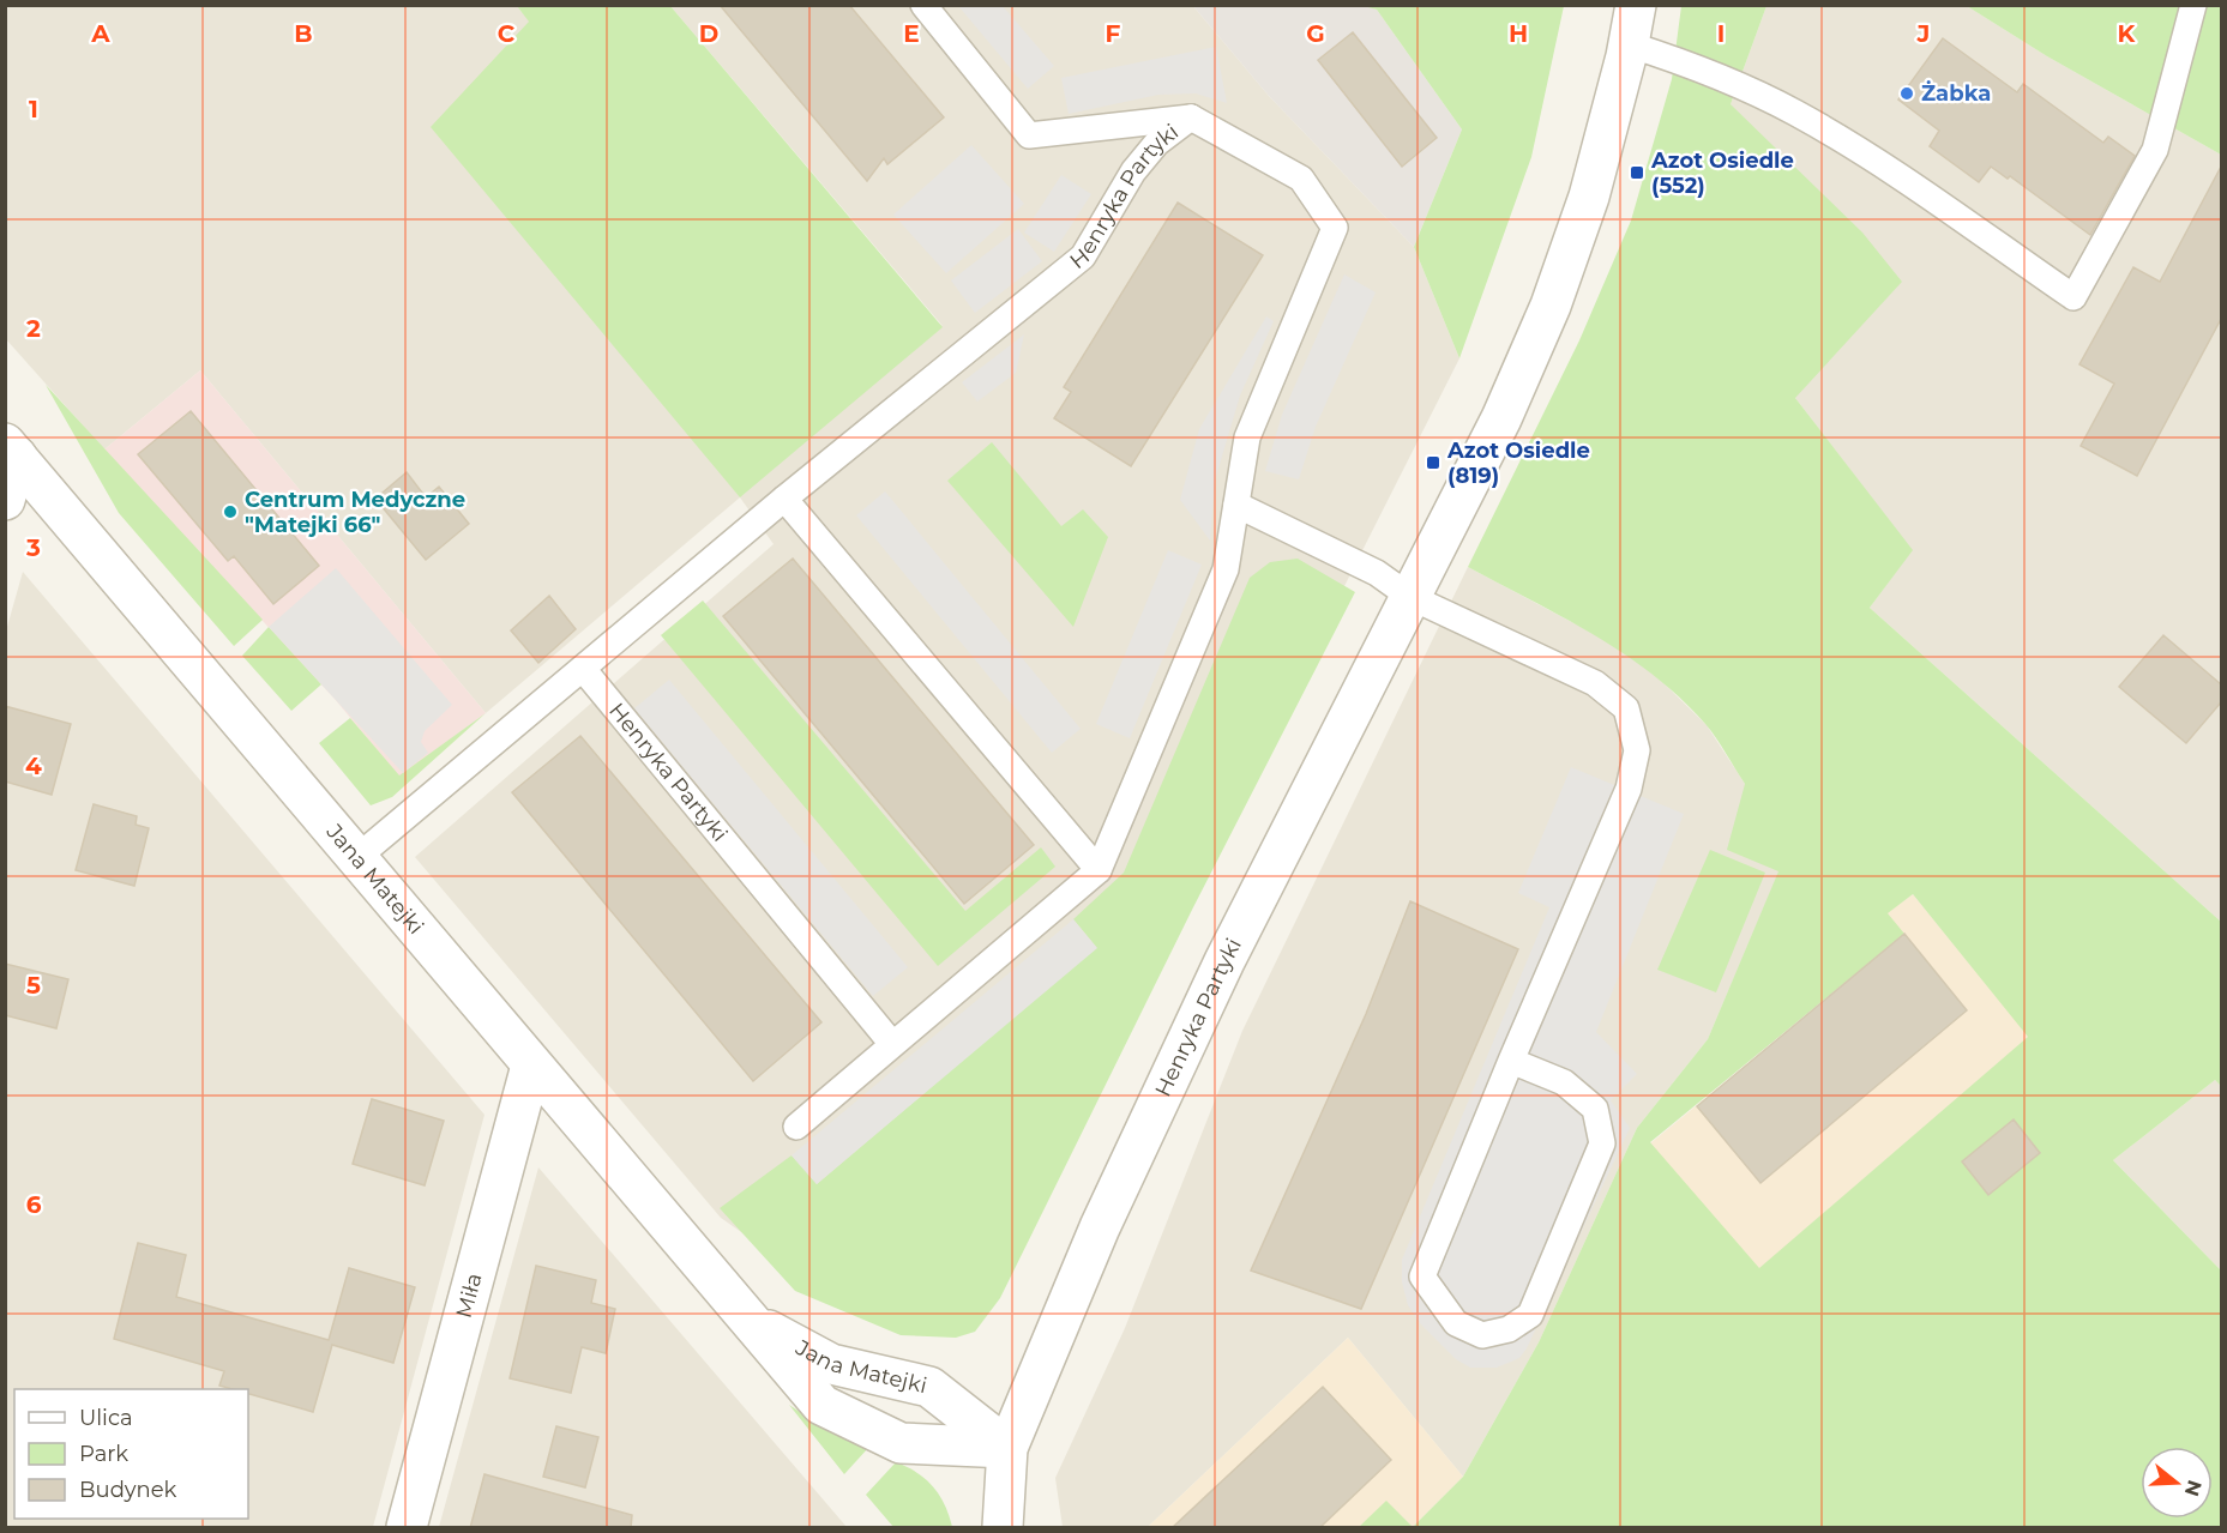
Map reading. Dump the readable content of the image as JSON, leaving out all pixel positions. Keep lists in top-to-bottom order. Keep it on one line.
{"streets":{"street":["Henryka Partyki","Jana Matejki","Miła"]},"crossings":[["Henryka Partyki","Jana Matejki"],["Jana Matejki","Miła"]],"places":{"other":["Żabka","Centrum Medyczne \"Matejki 66\""],"transit":["Azot Osiedle (552)","Azot Osiedle (819)"]},"legend":["Ulica","Park","Budynek"],"north":"right","grid":{"columns":["A","B","C","D","E","F","G","H","I","J","K"],"rows":["1","2","3","4","5","6"]}}
